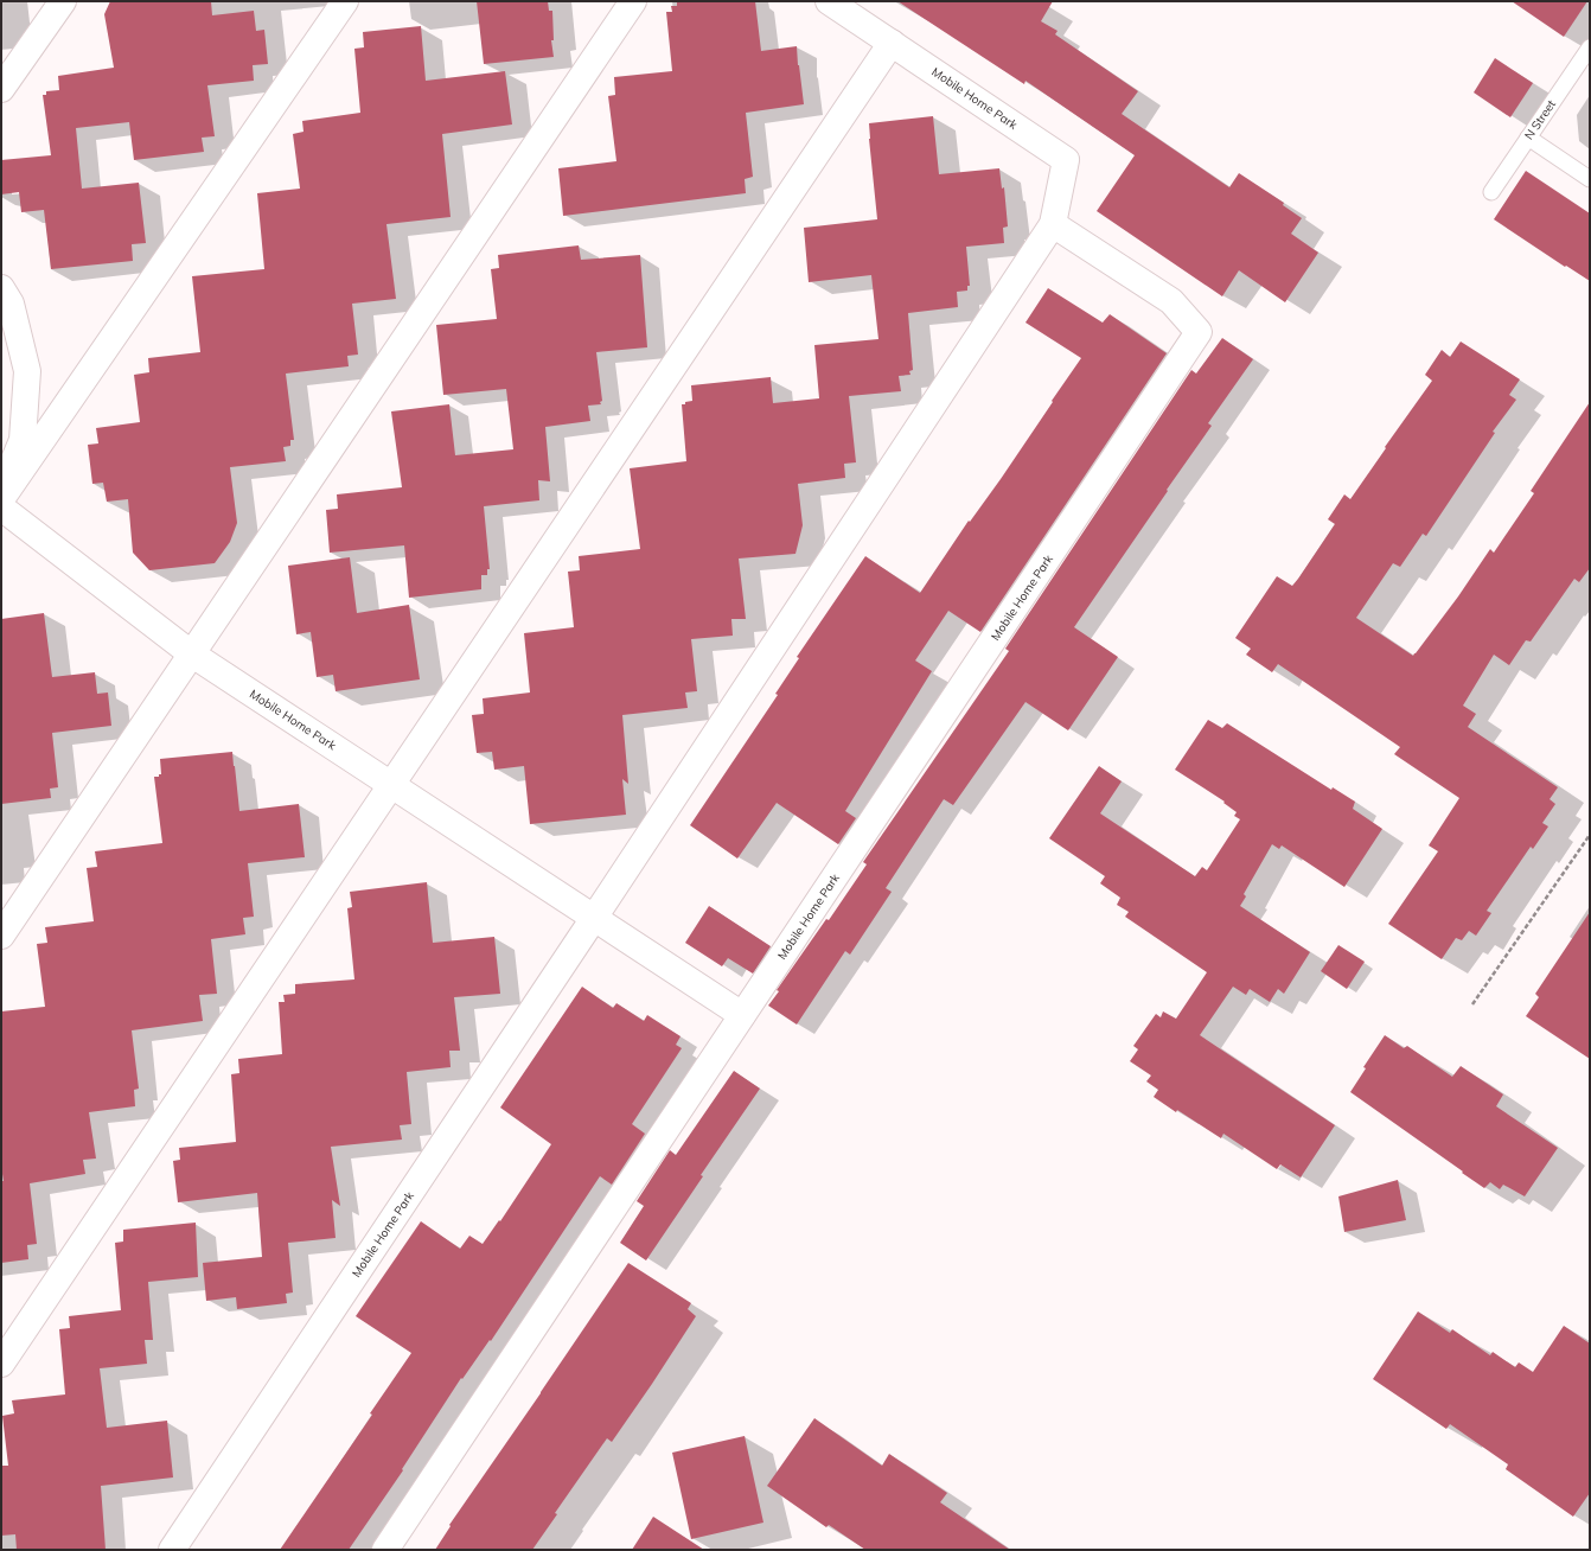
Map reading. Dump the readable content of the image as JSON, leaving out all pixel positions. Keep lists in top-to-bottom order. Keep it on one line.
{"streets":{"street":["Mobile Home Park"],"lane":["N Street"]}}
